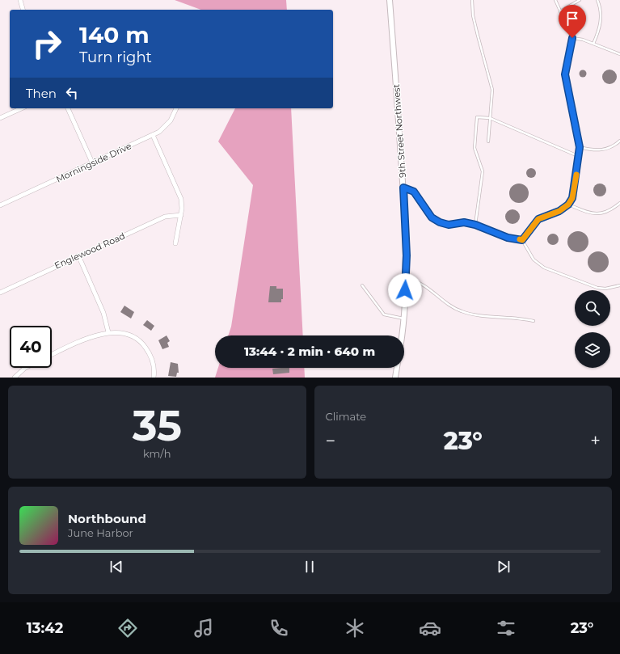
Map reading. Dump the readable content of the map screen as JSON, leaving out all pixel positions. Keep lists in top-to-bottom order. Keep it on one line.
{"streets":{"street":["9th Street Northwest","Morningside Drive","Englewood Road"]},"page":{"turn":["140 m","Turn right"],"then":"Then","limit":"40","trip":"13:44 · 2 min · 640 m","tile":[["35","km/h"],"Climate"],"heat":["−","23°","+"],"song":["Northbound","June Harbor"],"tabs":["13:42","23°"]}}
